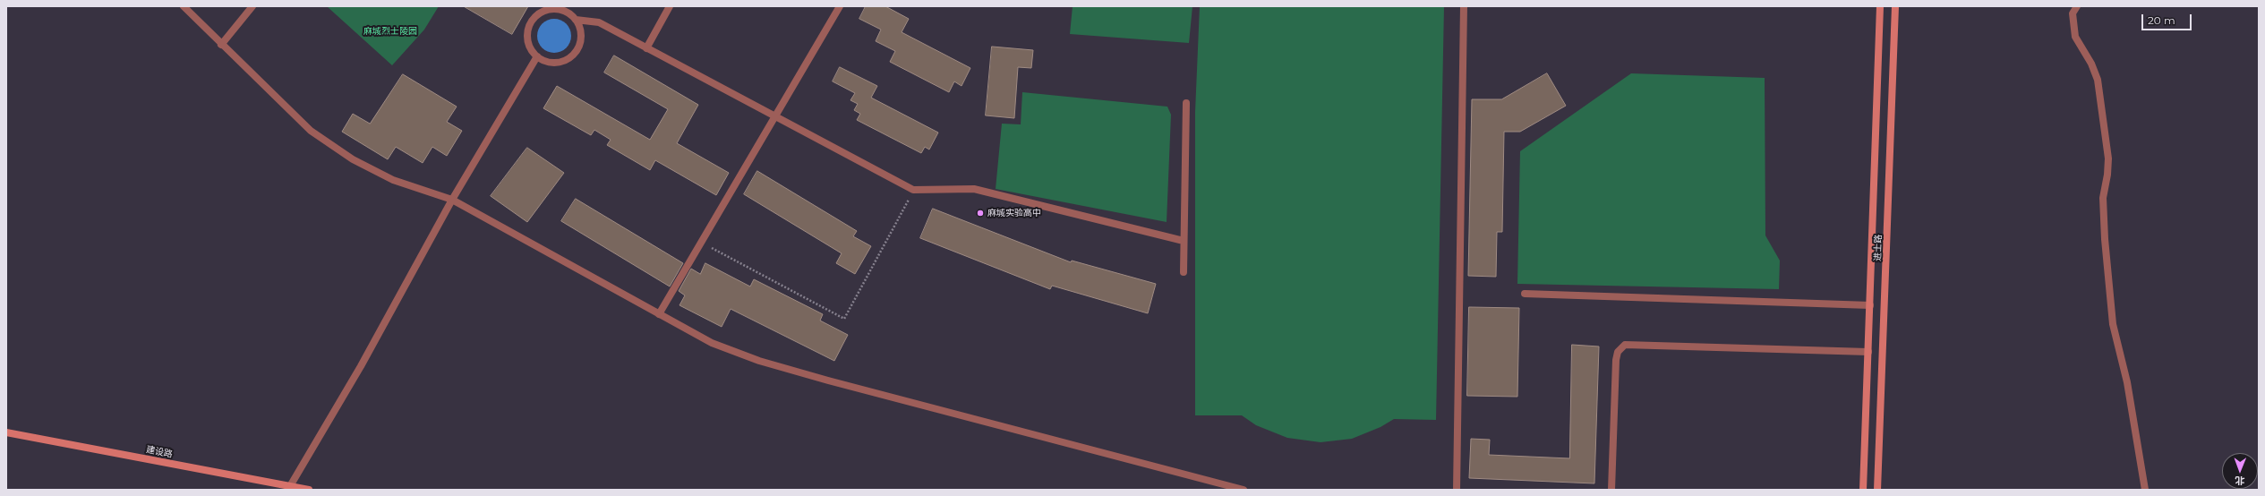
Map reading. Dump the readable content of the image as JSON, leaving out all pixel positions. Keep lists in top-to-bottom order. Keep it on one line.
{"streets":{"main road":["进士路","建设路"]},"parks":["麻城烈士陵园"],"places":["麻城实验高中"],"scale_bar":"20 m","north":"bottom"}
